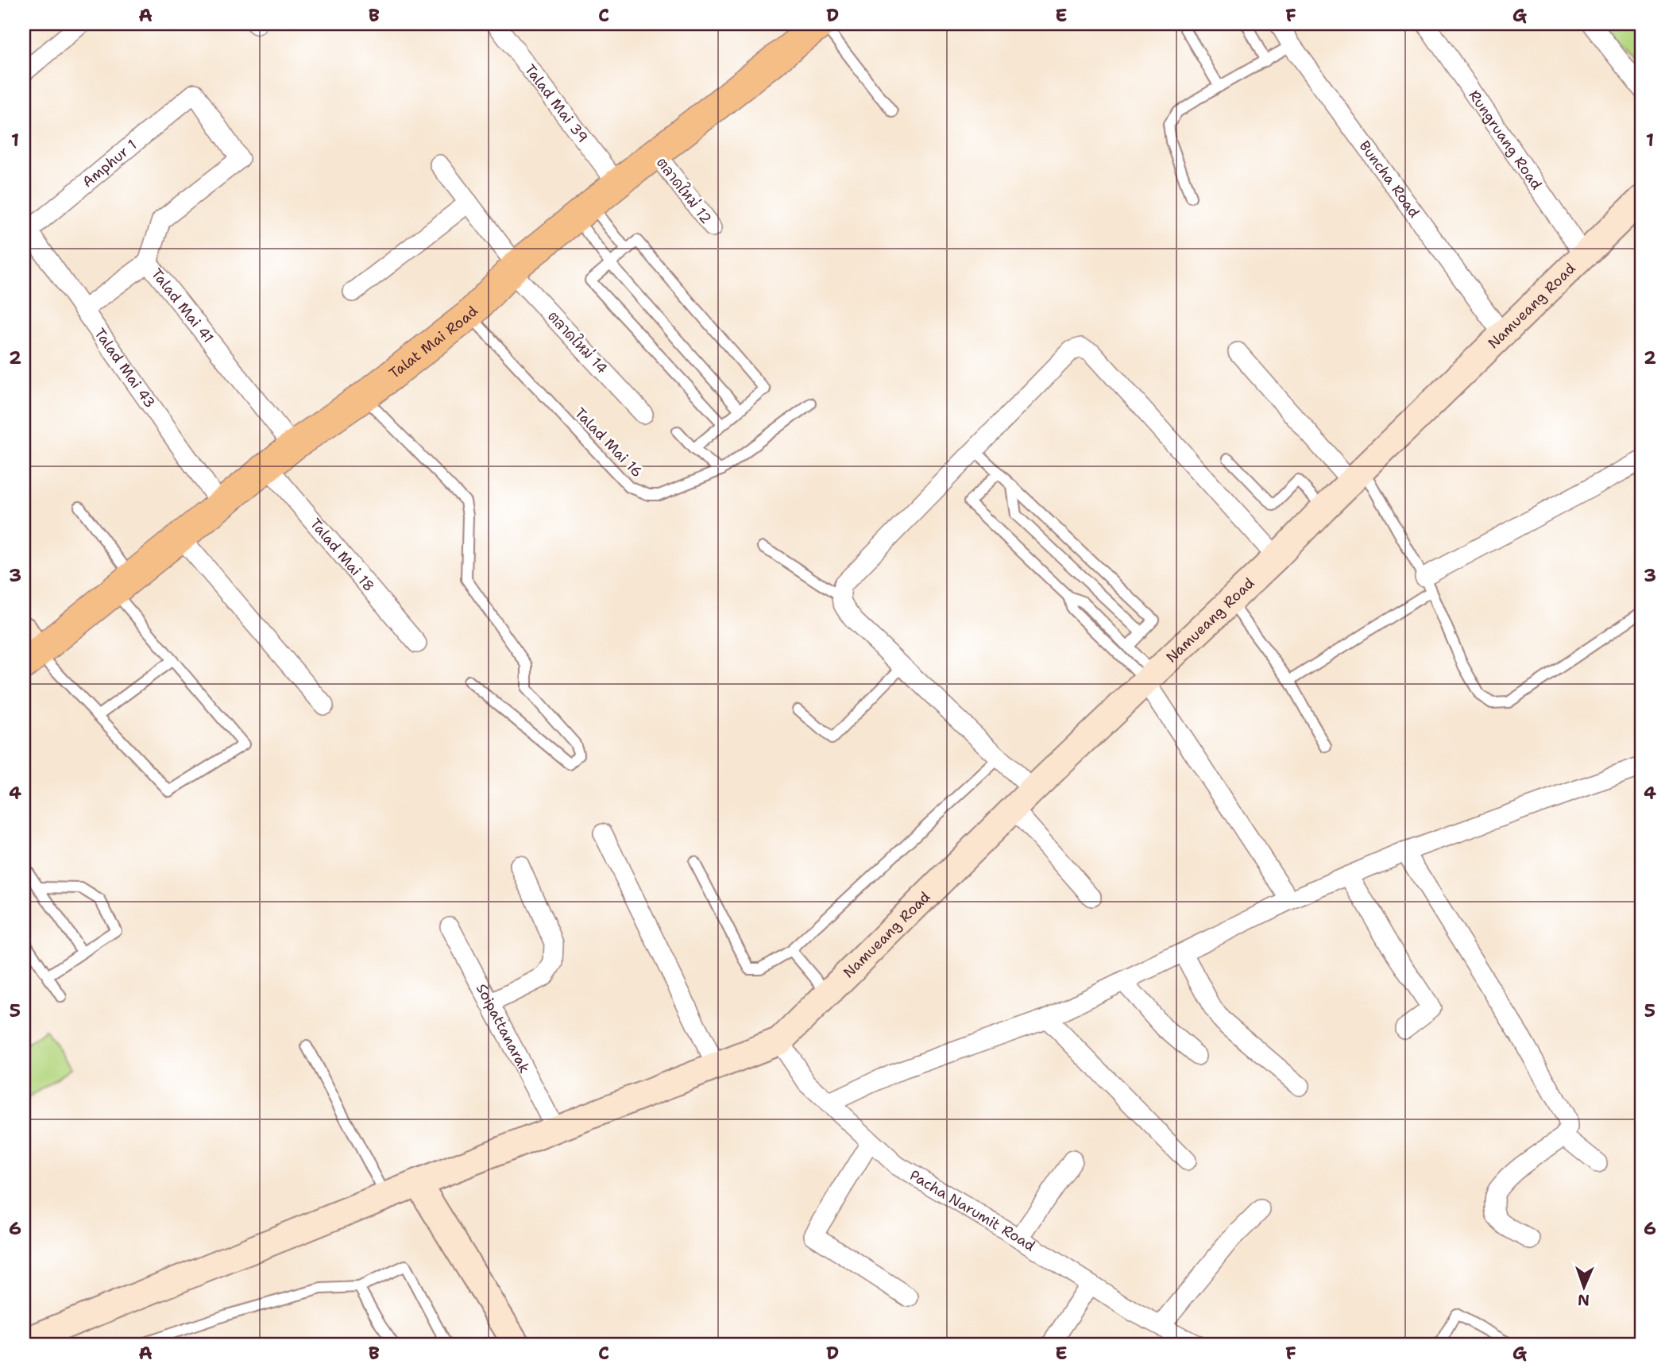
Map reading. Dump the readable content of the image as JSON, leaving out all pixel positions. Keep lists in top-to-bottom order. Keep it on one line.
{"streets":{"main road":["Talat Mai Road"],"street":["Talad Mai 39","Rungruang Road","Amphur 1","Buncha Road","ตลาดใหม่ 12","Talad Mai 41","Namueang Road","ตลาดใหม่ 14","Talad Mai 43","Talad Mai 18","Soipattanarak","Pacha Narumit Road"],"lane":["Talad Mai 16"]},"crossings":[["Talad Mai 39","Talat Mai Road"],["Rungruang Road","Namueang Road"],["Amphur 1","Talad Mai 41"],["Amphur 1","Talad Mai 43"],["Buncha Road","Namueang Road"],["ตลาดใหม่ 12","Talat Mai Road"],["Talad Mai 41","Talat Mai Road"],["Namueang Road","Pacha Narumit Road"],["Talat Mai Road","ตลาดใหม่ 14"],["Talat Mai Road","Talad Mai 43"],["Talat Mai Road","Talad Mai 16"],["Talat Mai Road","Talad Mai 18"]],"north":"bottom","grid":{"columns":["A","B","C","D","E","F","G"],"rows":["1","2","3","4","5","6"]}}
